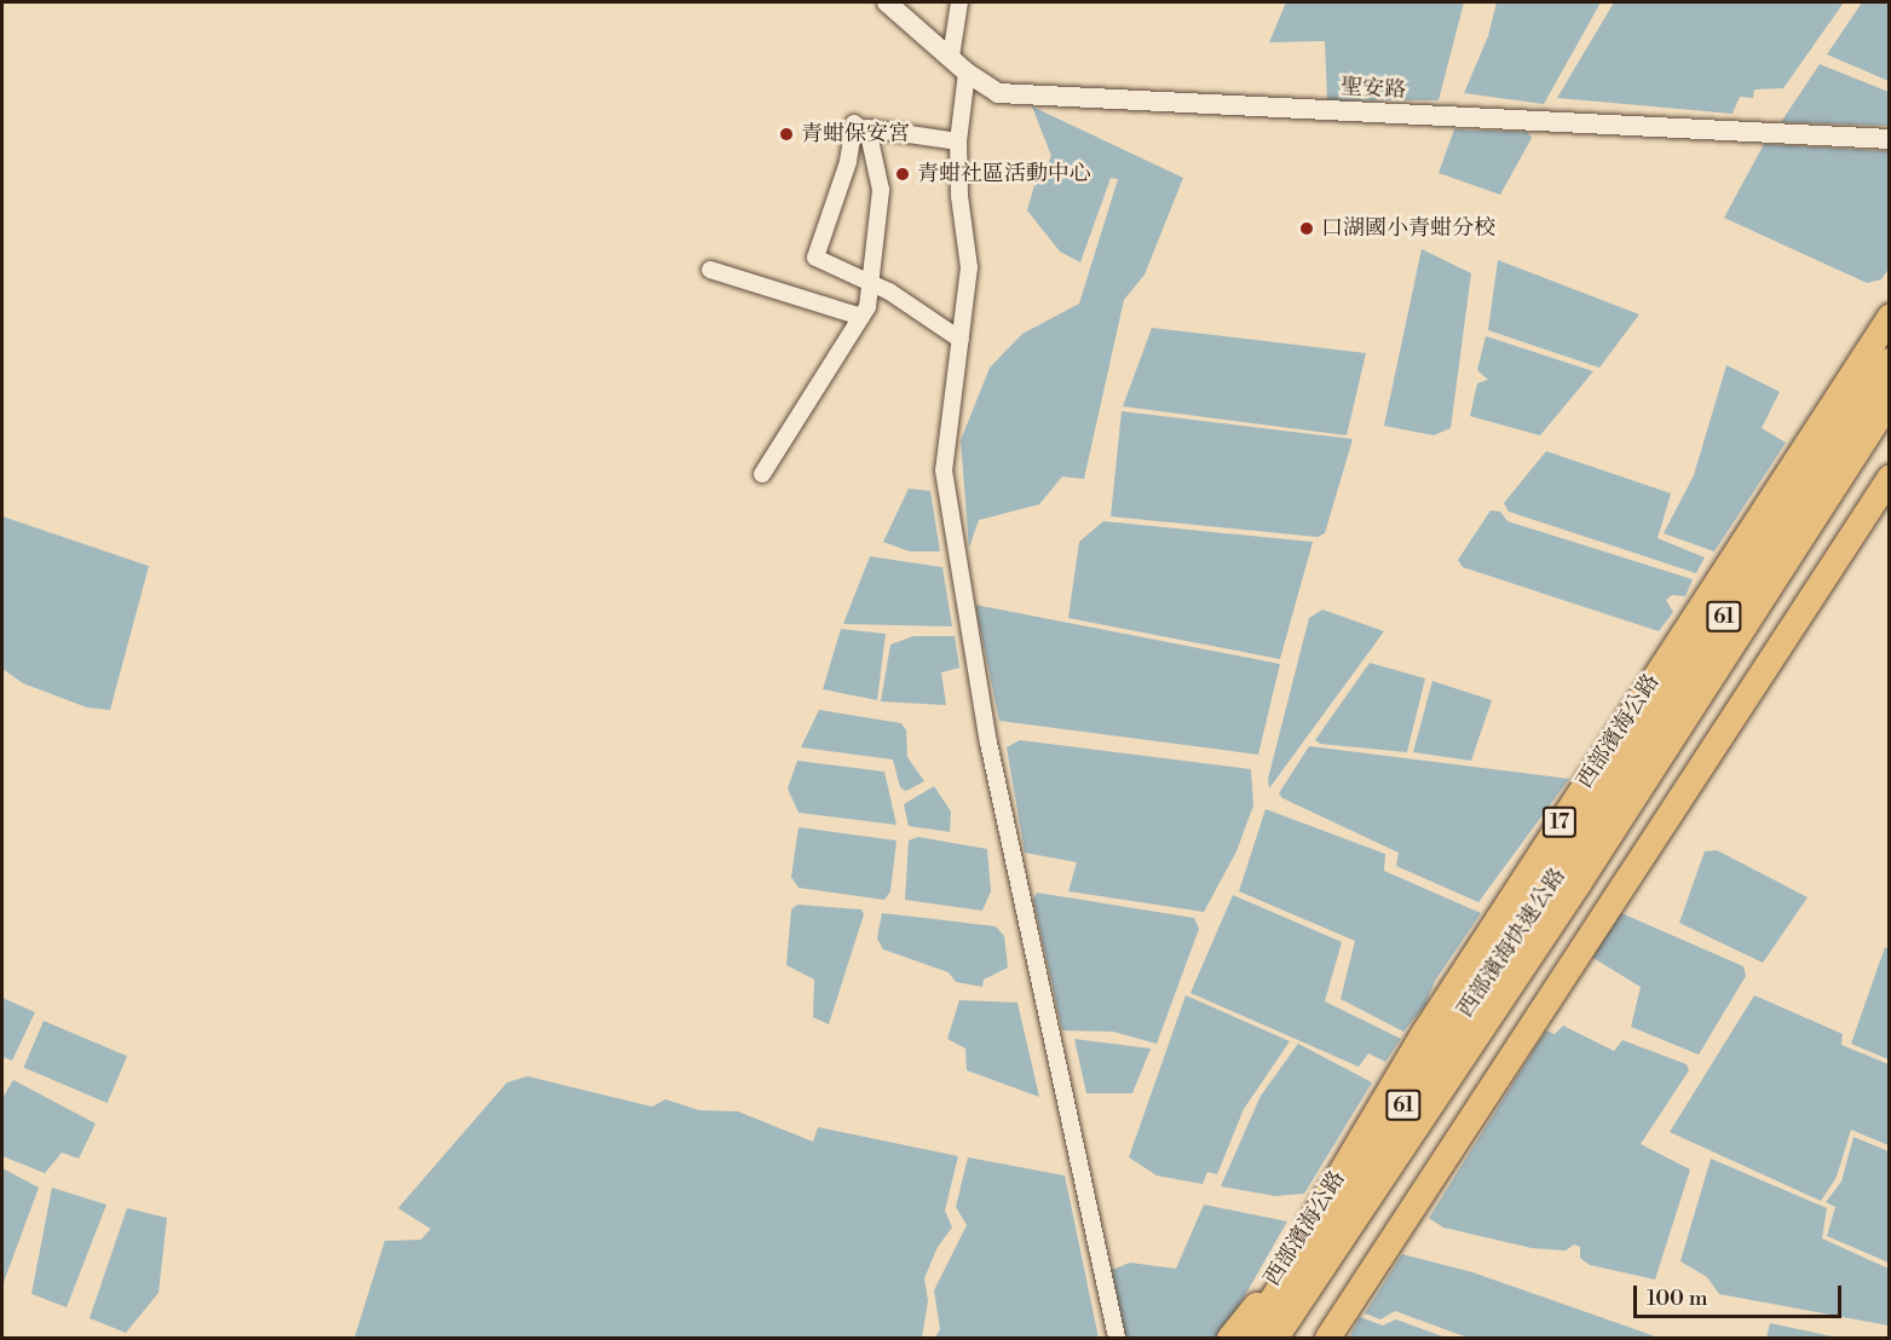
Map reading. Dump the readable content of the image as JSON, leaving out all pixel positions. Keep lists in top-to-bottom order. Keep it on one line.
{"streets":{"highway":["61","西部濱海快速公路"],"main road":["西部濱海公路","17"],"street":["聖安路"]},"crossings":[["西部濱海公路","西部濱海快速公路"]],"places":["青蚶保安宮","青蚶社區活動中心","口湖國小青蚶分校"],"scale_bar":"100 m"}
